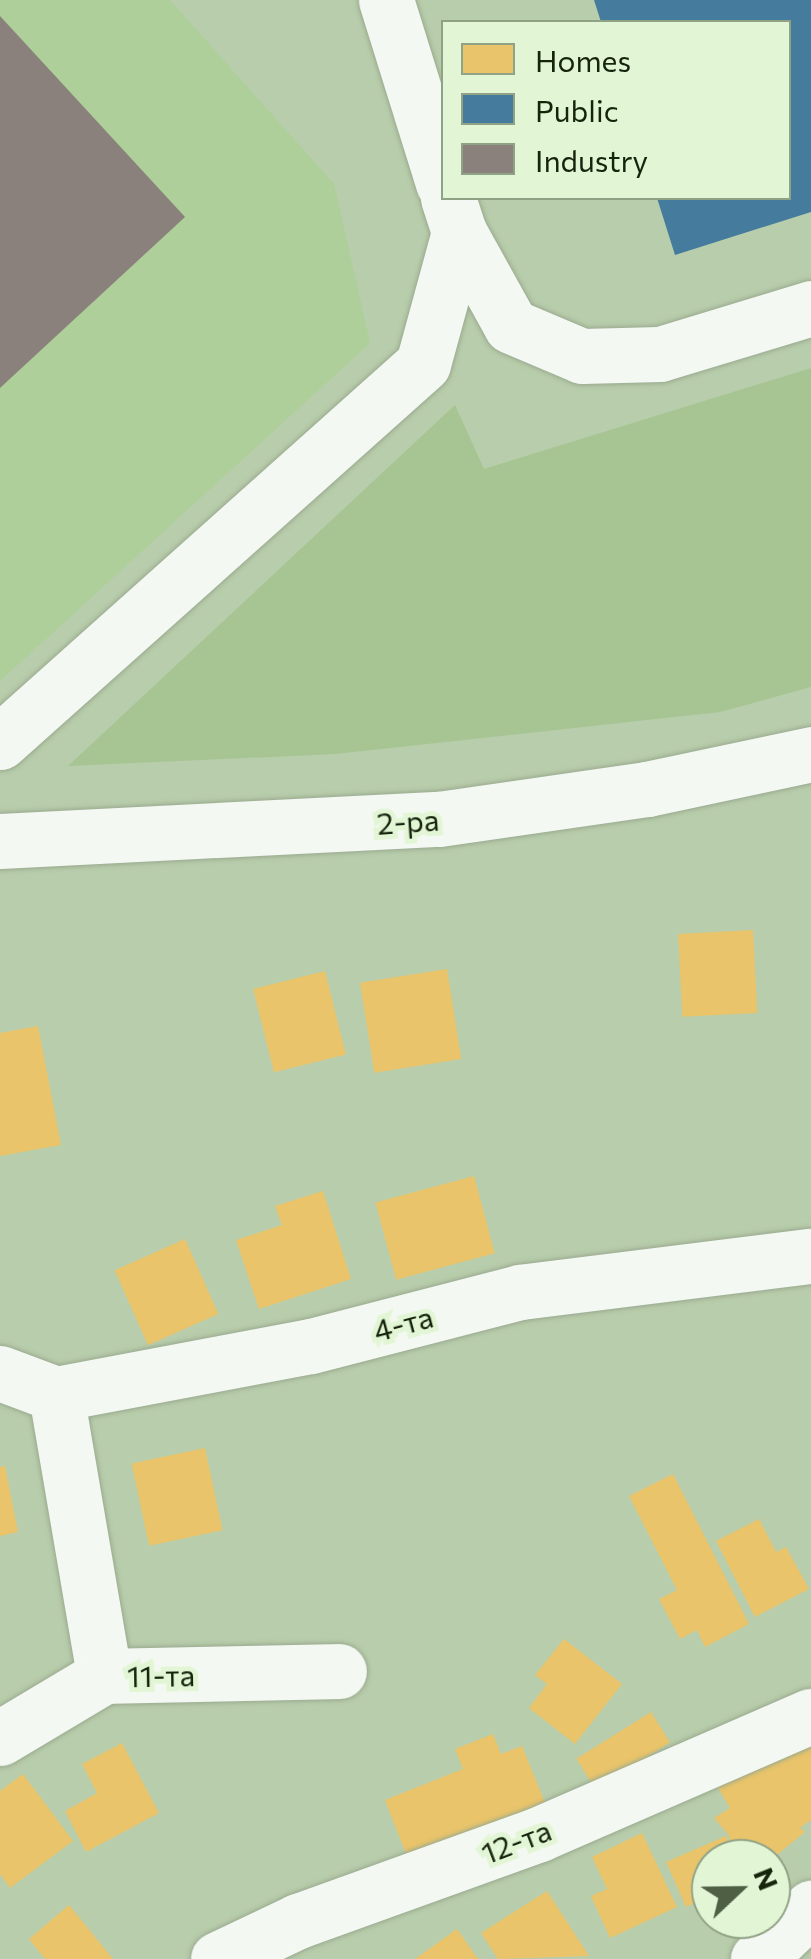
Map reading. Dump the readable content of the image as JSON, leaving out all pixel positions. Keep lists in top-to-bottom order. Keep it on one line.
{"streets":{"street":["2-ра","4-та","11-та","12-та"]},"legend":["Homes","Public","Industry"],"north":"right"}
